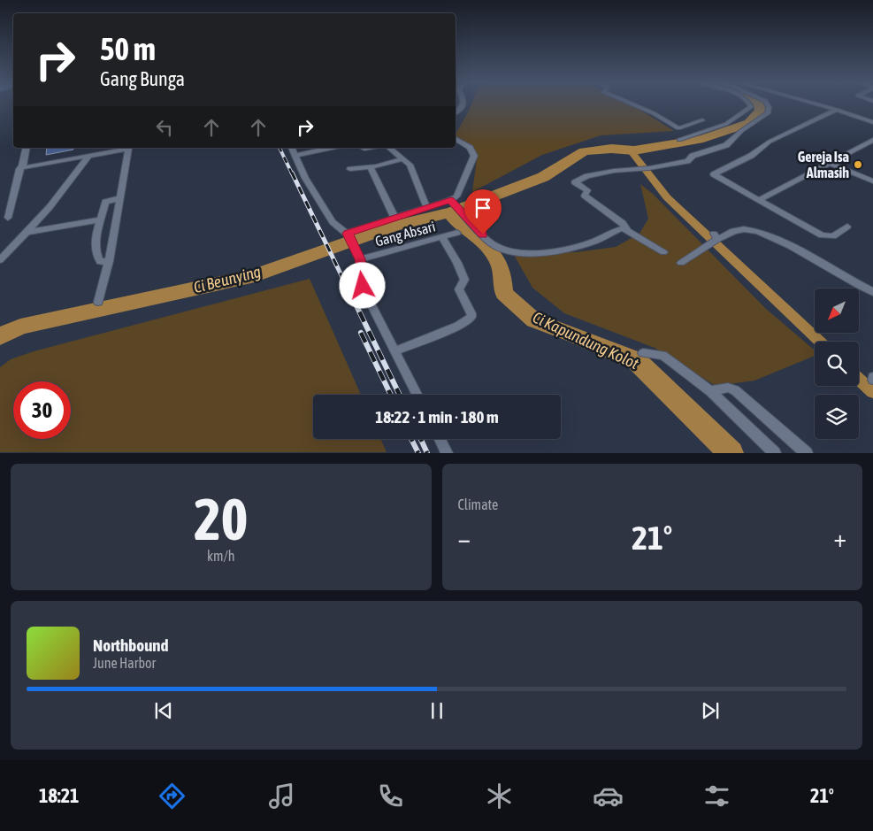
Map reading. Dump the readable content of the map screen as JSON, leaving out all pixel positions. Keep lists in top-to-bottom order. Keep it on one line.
{"streets":{"street":["Gang Absari"]},"water":["Ci Beunying","Ci Kapundung Kolot"],"places":["Gereja Isa Almasih"],"north":"bottom left","page":{"turn":["50 m","Gang Bunga"],"limit":"30","trip":"18:22 · 1 min · 180 m","tile":[["20","km/h"],"Climate"],"heat":["−","21°","+"],"song":["Northbound","June Harbor"],"tabs":["18:21","21°"]}}
